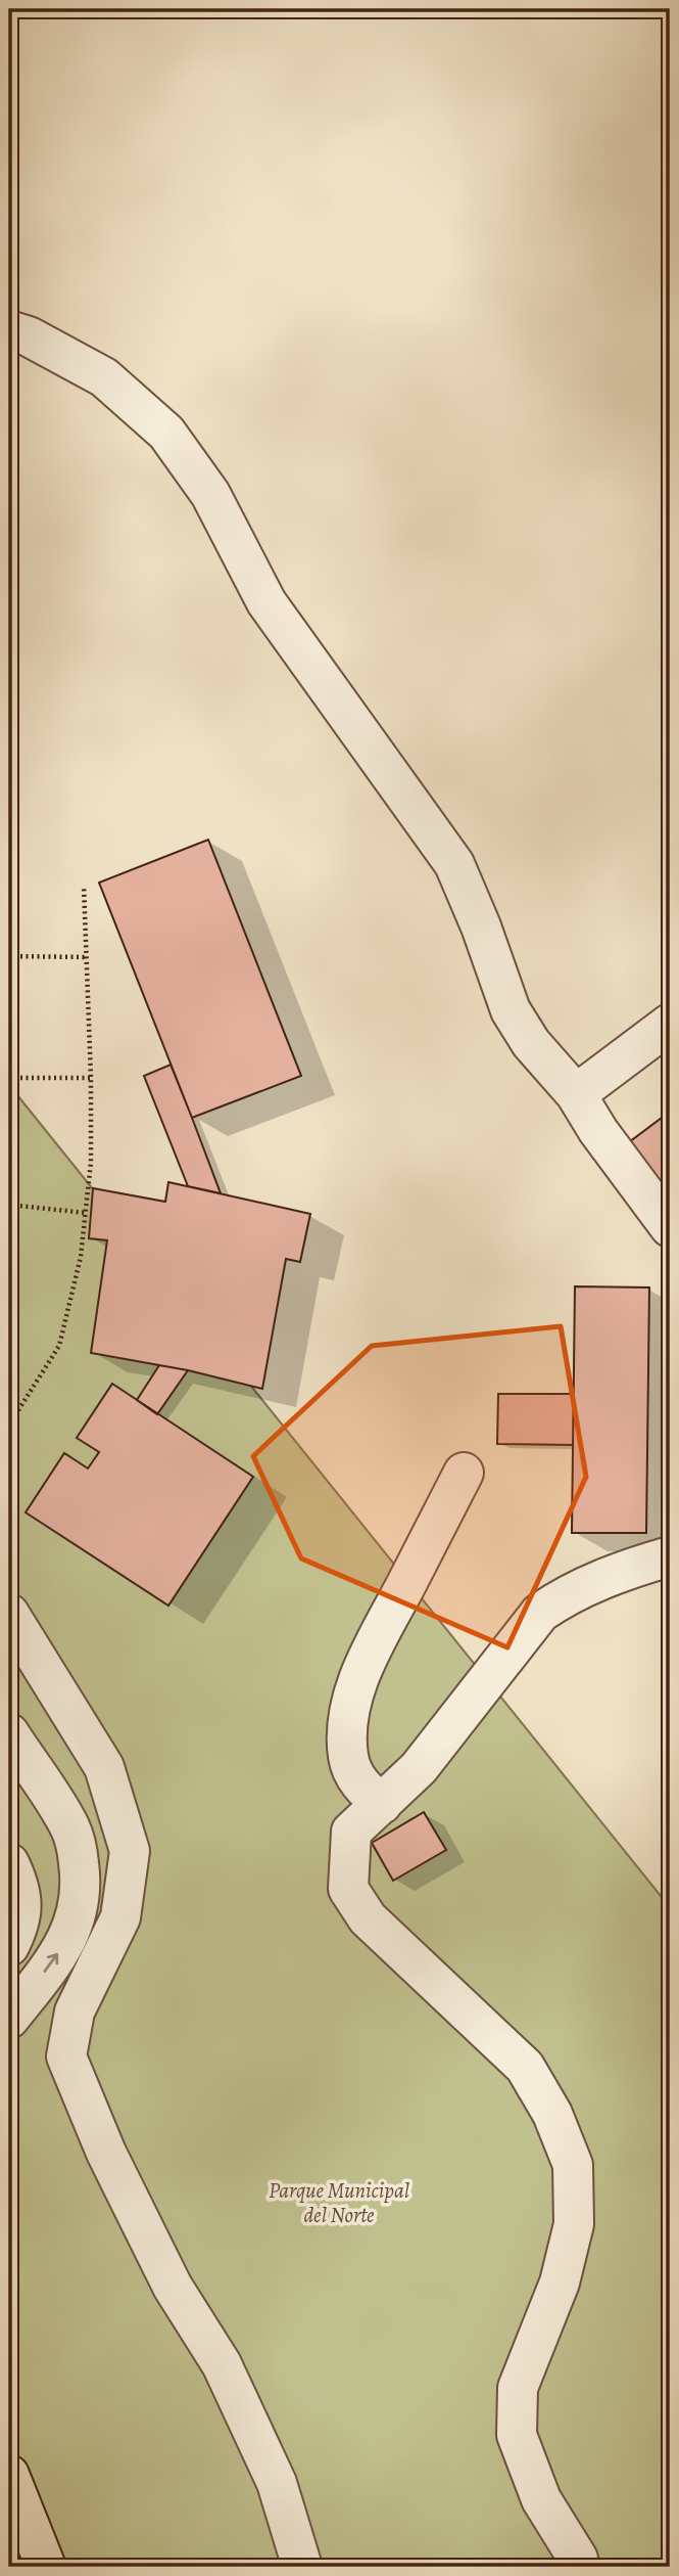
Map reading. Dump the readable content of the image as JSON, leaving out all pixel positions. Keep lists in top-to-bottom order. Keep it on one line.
{"parks":["Parque Municipal del Norte"]}
